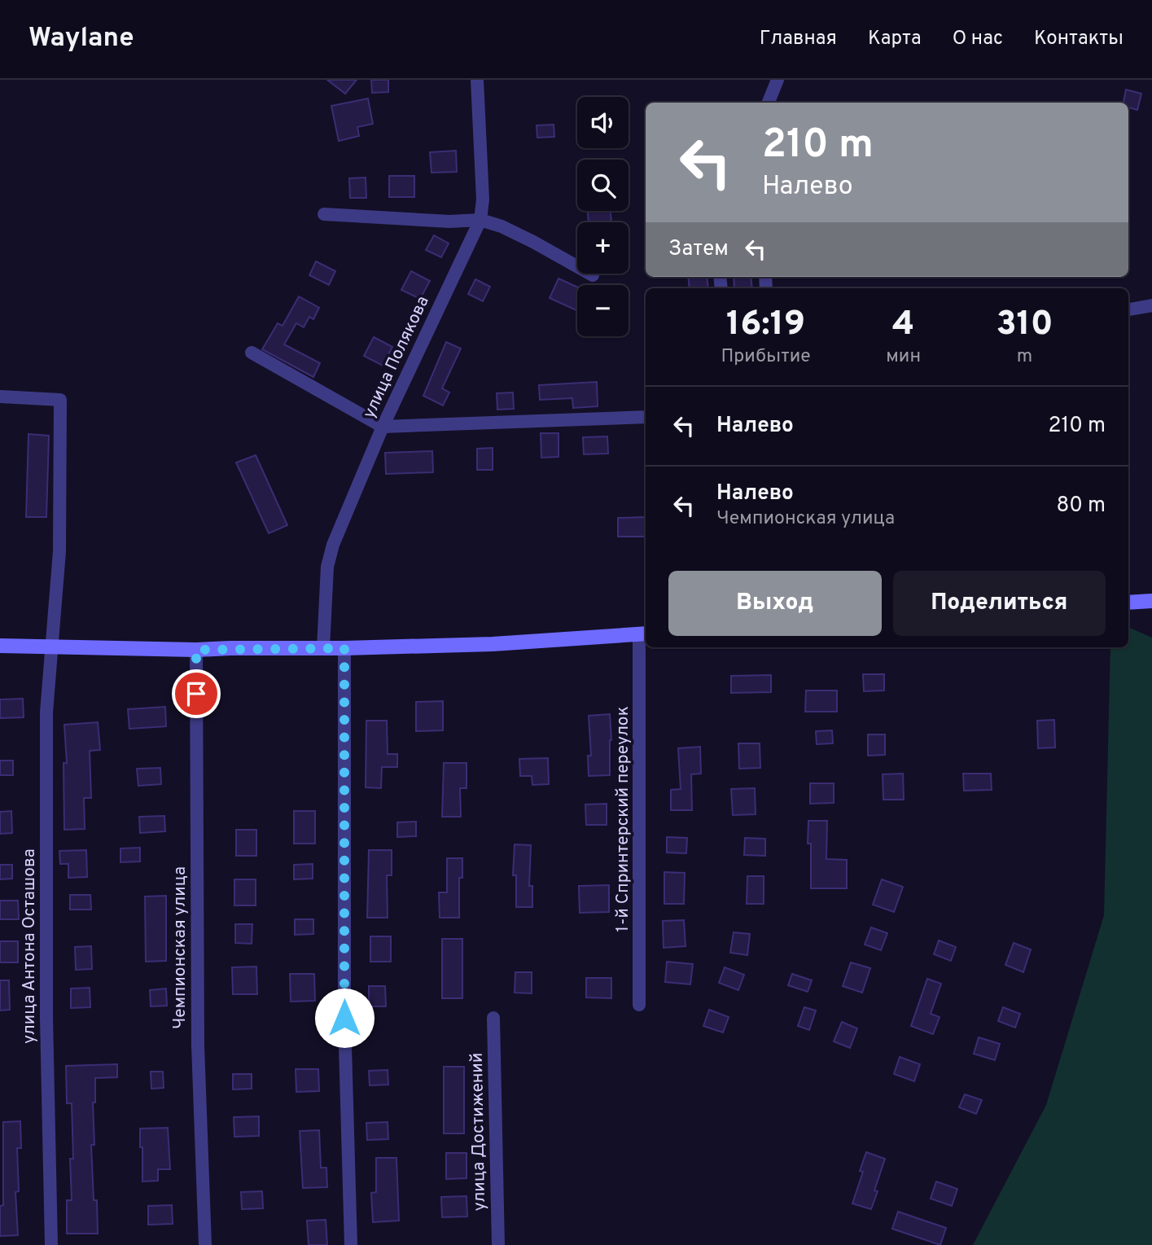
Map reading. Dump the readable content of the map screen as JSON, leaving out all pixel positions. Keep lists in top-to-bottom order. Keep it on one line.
{"streets":{"street":["улица Полякова","1-й Спринтерский переулок","улица Антона Осташова","Чемпионская улица","улица Достижений"]},"page":{"header":"Waylane","nav":["Главная","Карта","О нас","Контакты"],"map_buttons":["+","−"],"turn":["210 m","Налево"],"then":"Затем","eta":["16:19","Прибытие","4","мин","310","m"],"list":[{"name":"Налево","value":"210 m"},{"name":"Налево","note":"Чемпионская улица","value":"80 m"}],"buttons":["Выход","Поделиться"]}}
